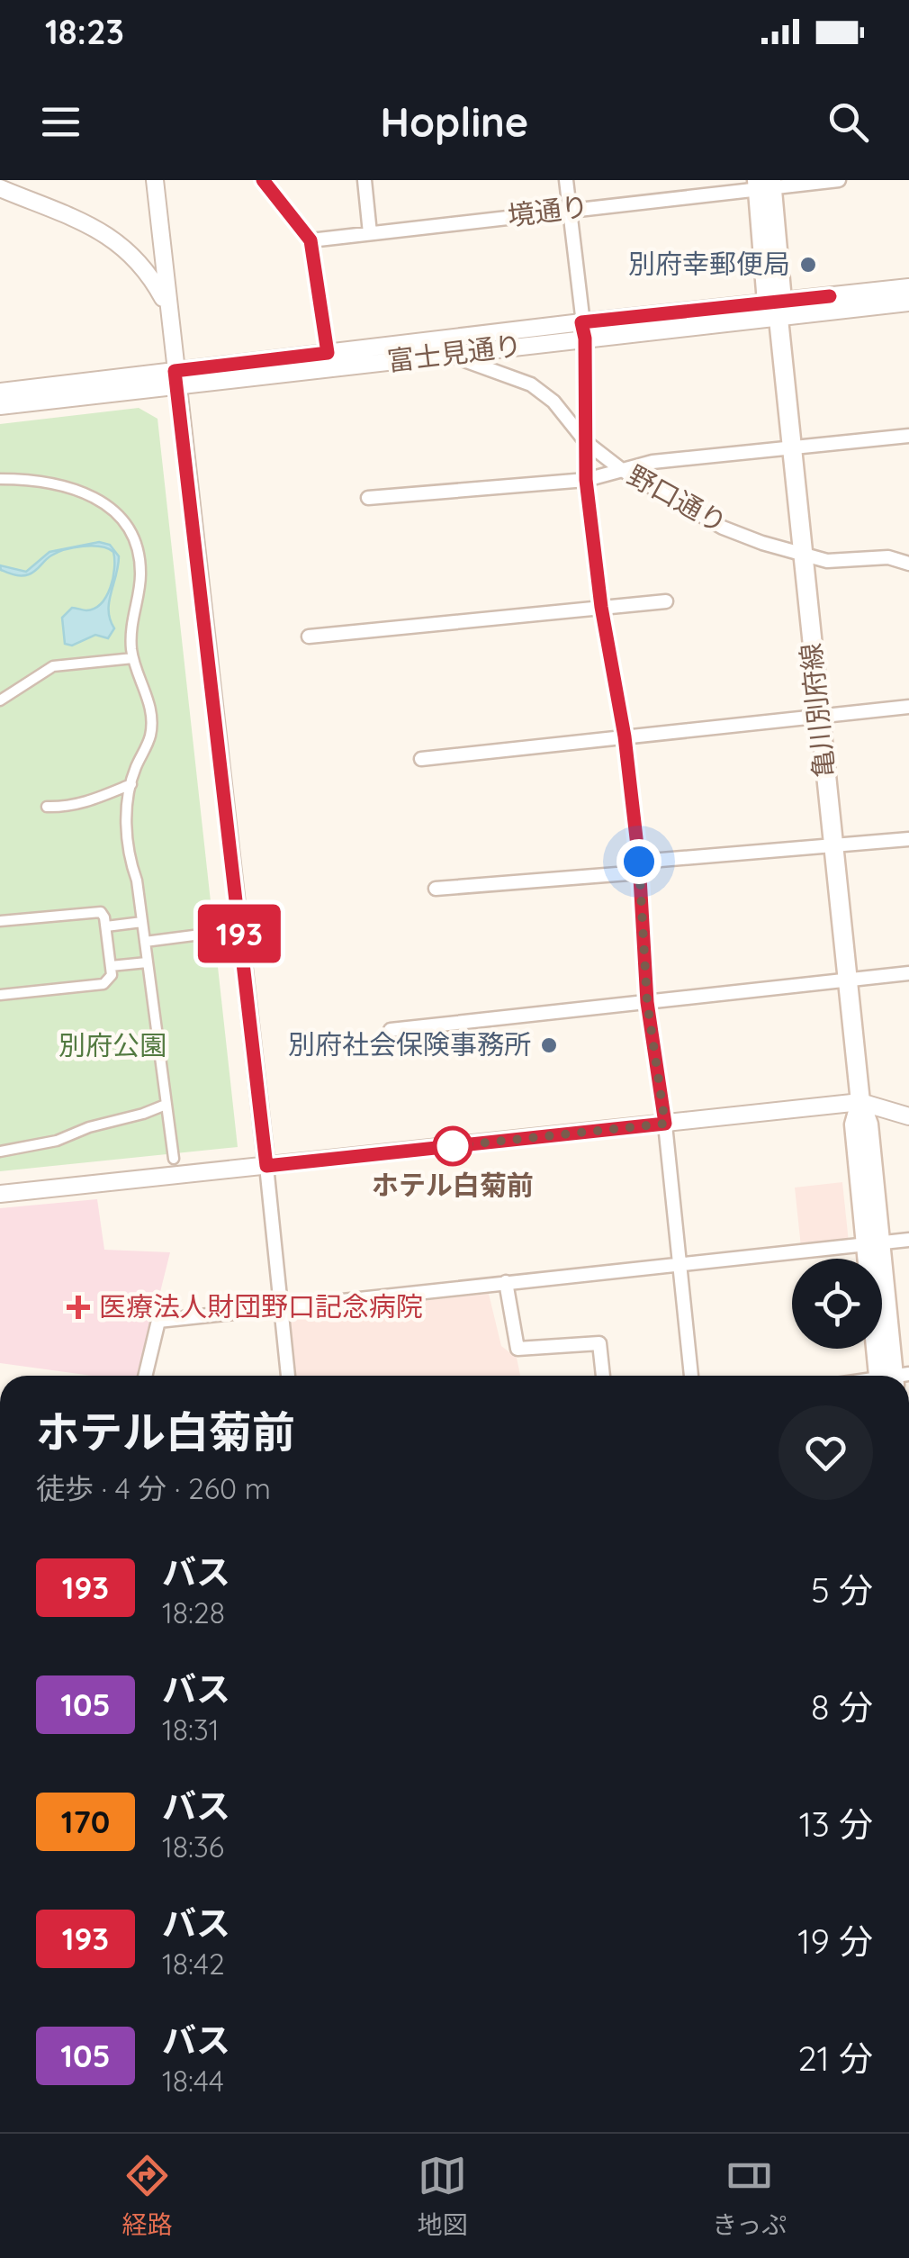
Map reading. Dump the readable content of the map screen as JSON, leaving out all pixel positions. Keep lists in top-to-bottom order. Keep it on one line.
{"streets":{"main road":["亀川別府線"],"street":["境通り","富士見通り","野口通り"]},"crossings":[["境通り","亀川別府線"],["富士見通り","野口通り"],["富士見通り","亀川別府線"],["野口通り","亀川別府線"]],"parks":["別府公園"],"places":{"other":["別府幸郵便局","別府社会保険事務所","ホテル白菊前"],"health":["医療法人財団野口記念病院"]},"lines":["bus line 193"],"page":{"status":"18:23","header":"Hopline","on_map":"193","heading":["ホテル白菊前","徒歩 · 4 分 · 260 m"],"list":[{"mark":"193","name":"バス","note":"18:28","value":"5 分"},{"mark":"105","name":"バス","note":"18:31","value":"8 分"},{"mark":"170","name":"バス","note":"18:36","value":"13 分"},{"mark":"193","name":"バス","note":"18:42","value":"19 分"},{"mark":"105","name":"バス","note":"18:44","value":"21 分"}],"tabs":["経路","地図","きっぷ"]}}
